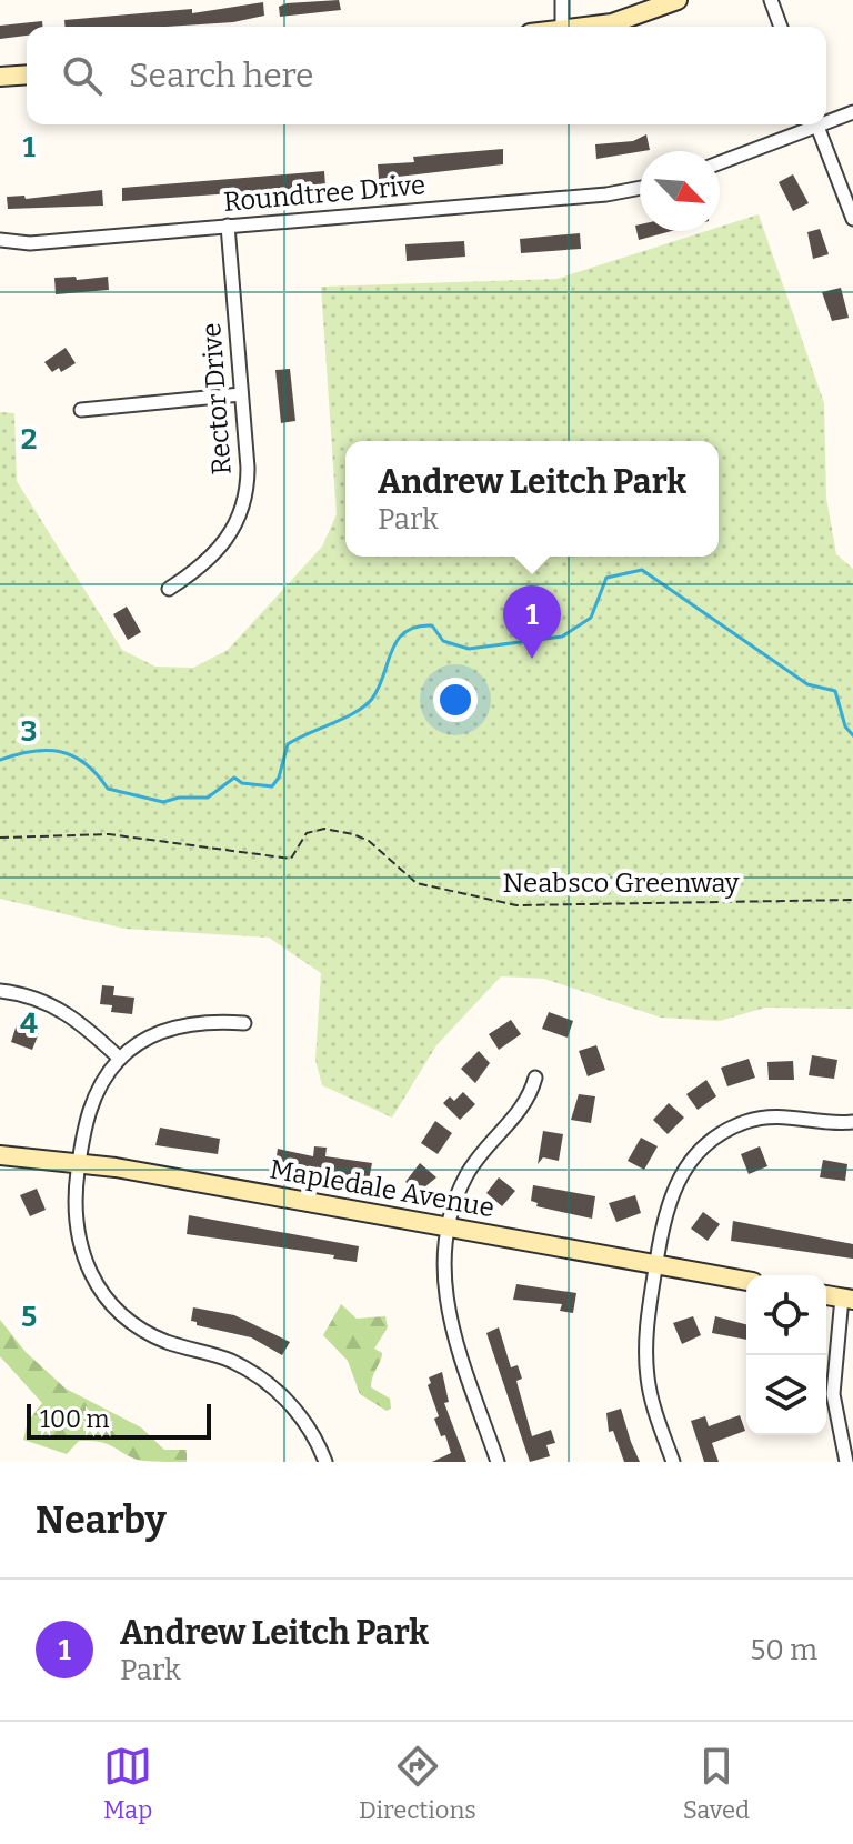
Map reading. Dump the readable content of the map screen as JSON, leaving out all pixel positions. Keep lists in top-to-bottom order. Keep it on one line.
{"streets":{"street":["Roundtree Drive","Rector Drive","Mapledale Avenue"],"path":["Neabsco Greenway"]},"crossings":[["Roundtree Drive","Rector Drive"]],"scale_bar":"100 m","north":"bottom right","page":{"search":"Search here","popup":["Andrew Leitch Park","Park"],"pins":"1","scale":"100 m","heading":"Nearby","list":[{"mark":"1","name":"Andrew Leitch Park","note":"Park","value":"50 m"}],"nav":["Map","Directions","Saved"]},"grid":{"rows":["1","2","3","4","5"]}}
